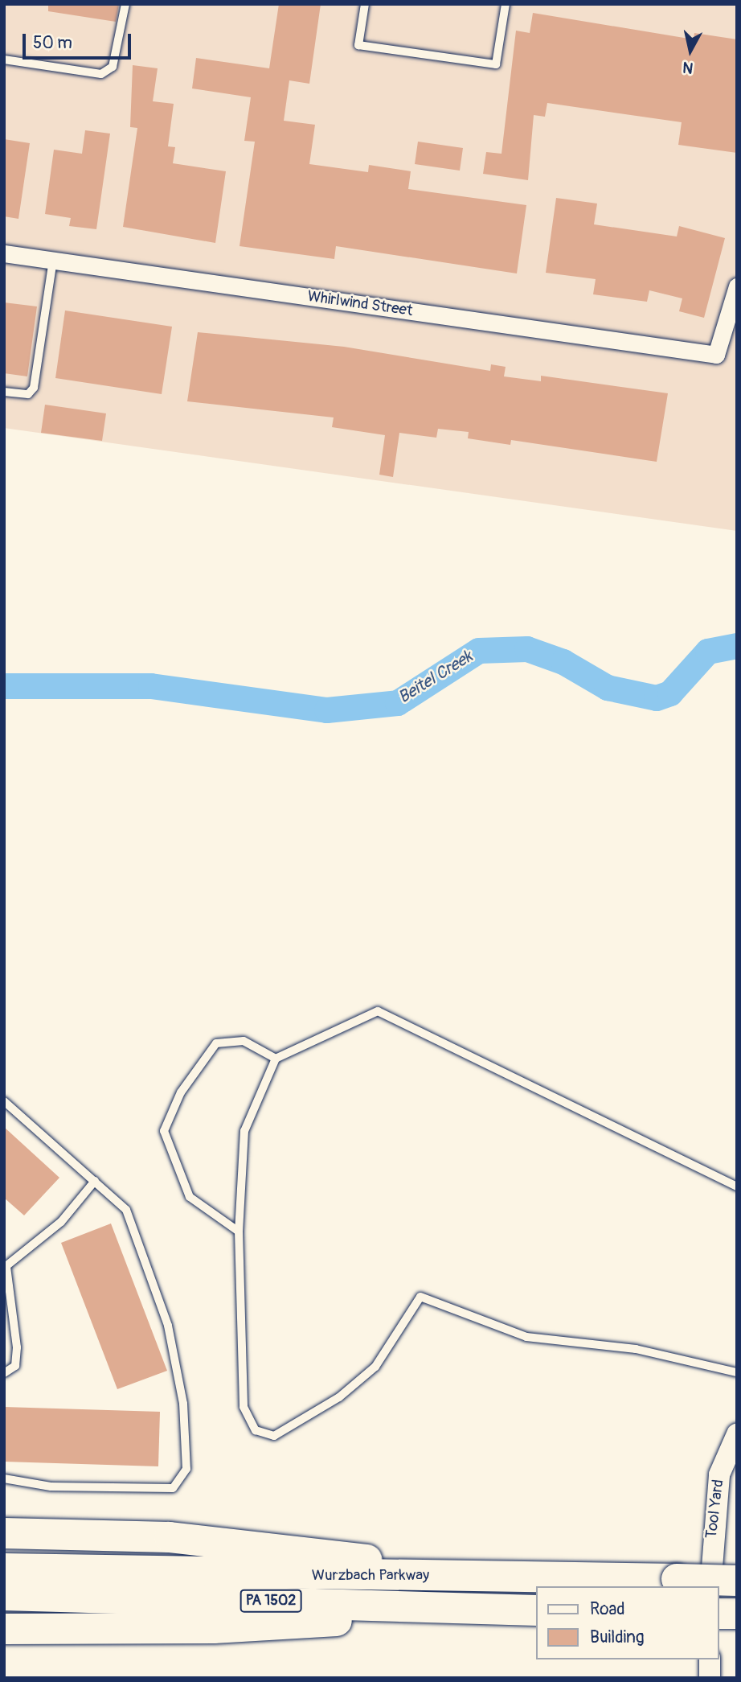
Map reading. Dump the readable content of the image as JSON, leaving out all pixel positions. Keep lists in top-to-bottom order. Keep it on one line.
{"streets":{"highway":["Wurzbach Parkway","PA 1502"],"street":["Whirlwind Street","Tool Yard"]},"water":["Beitel Creek"],"legend":["Road","Building"],"scale_bar":"50 m","north":"bottom"}
